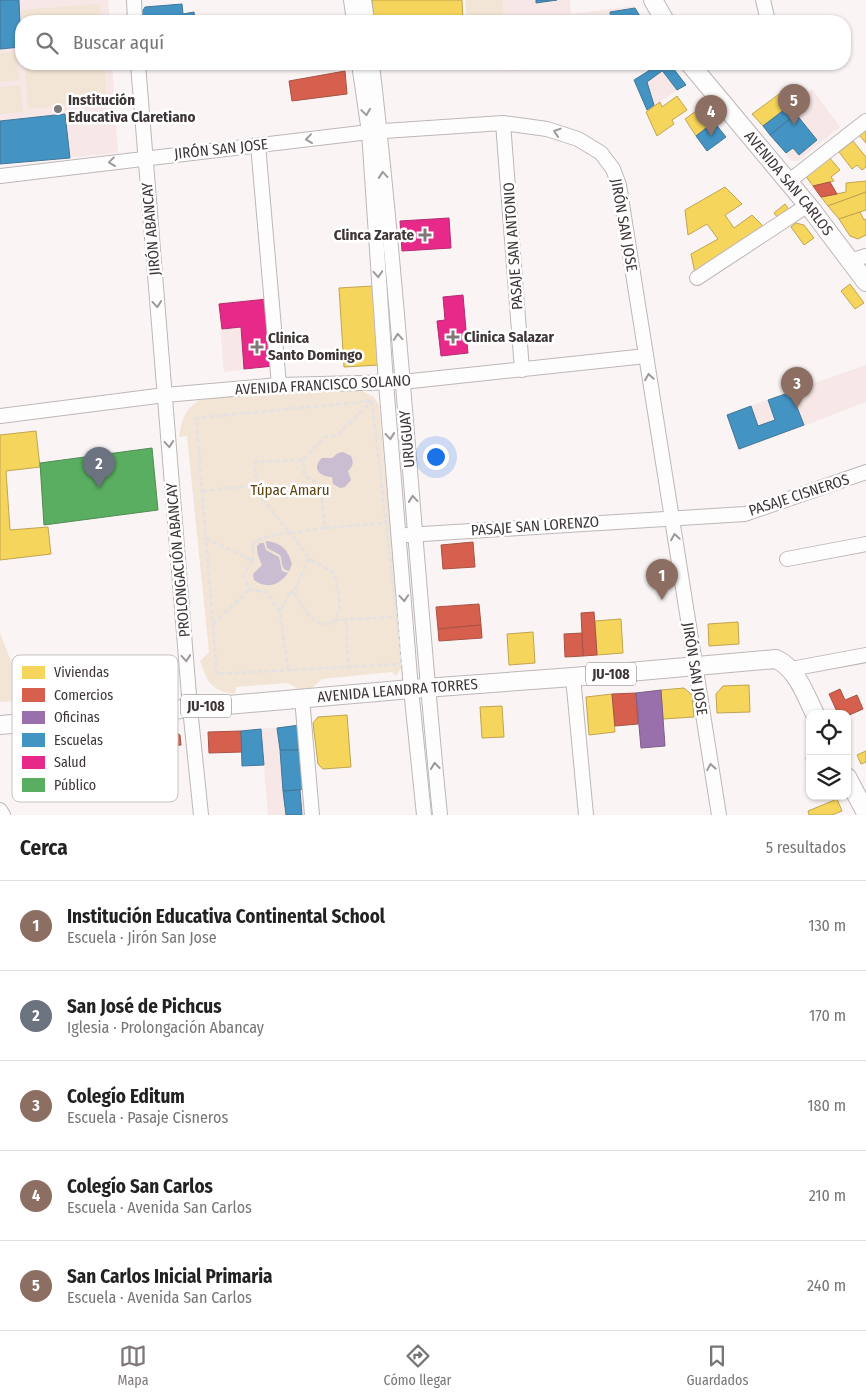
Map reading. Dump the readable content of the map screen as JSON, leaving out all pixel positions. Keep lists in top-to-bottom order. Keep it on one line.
{"streets":{"main road":["AVENIDA SAN CARLOS","JU-108","AVENIDA LEANDRA TORRES"],"street":["JIRÓN SAN JOSE","JIRÓN ABANCAY","PASAJE SAN ANTONIO","AVENIDA FRANCISCO SOLANO","URUGUAY","PASAJE CISNEROS","PASAJE SAN LORENZO","PROLONGACIÓN ABANCAY"]},"crossings":[["JIRÓN SAN JOSE","JIRÓN ABANCAY"],["JIRÓN SAN JOSE","PASAJE SAN ANTONIO"],["JIRÓN SAN JOSE","AVENIDA FRANCISCO SOLANO"],["JIRÓN SAN JOSE","URUGUAY"],["JIRÓN SAN JOSE","PASAJE CISNEROS"],["JIRÓN SAN JOSE","PASAJE SAN LORENZO"],["JIRÓN SAN JOSE","AVENIDA LEANDRA TORRES"],["JIRÓN ABANCAY","AVENIDA FRANCISCO SOLANO"],["JIRÓN ABANCAY","PROLONGACIÓN ABANCAY"],["PASAJE SAN ANTONIO","AVENIDA FRANCISCO SOLANO"],["AVENIDA FRANCISCO SOLANO","URUGUAY"],["AVENIDA FRANCISCO SOLANO","PROLONGACIÓN ABANCAY"],["URUGUAY","PASAJE SAN LORENZO"],["URUGUAY","AVENIDA LEANDRA TORRES"],["PASAJE CISNEROS","PASAJE SAN LORENZO"],["PROLONGACIÓN ABANCAY","AVENIDA LEANDRA TORRES"]],"one_way":["PROLONGACIÓN ABANCAY"],"parks":["Túpac Amaru"],"places":{"other":["Institución Educativa Claretiano"],"health":["Clinca Zarate","Clinica Salazar","Clinica Santo Domingo"]},"legend":["Viviendas","Comercios","Oficinas","Escuelas","Salud","Público"],"page":{"search":"Buscar aquí","pins":["5","4","3","2","1"],"heading":["Cerca","5 resultados"],"list":[{"mark":"1","name":"Institución Educativa Continental School","note":"Escuela · Jirón San Jose","value":"130 m"},{"mark":"2","name":"San José de Pichcus","note":"Iglesia · Prolongación Abancay","value":"170 m"},{"mark":"3","name":"Colegío Editum","note":"Escuela · Pasaje Cisneros","value":"180 m"},{"mark":"4","name":"Colegío San Carlos","note":"Escuela · Avenida San Carlos","value":"210 m"},{"mark":"5","name":"San Carlos Inicial Primaria","note":"Escuela · Avenida San Carlos","value":"240 m"}],"nav":["Mapa","Cómo llegar","Guardados"]}}
